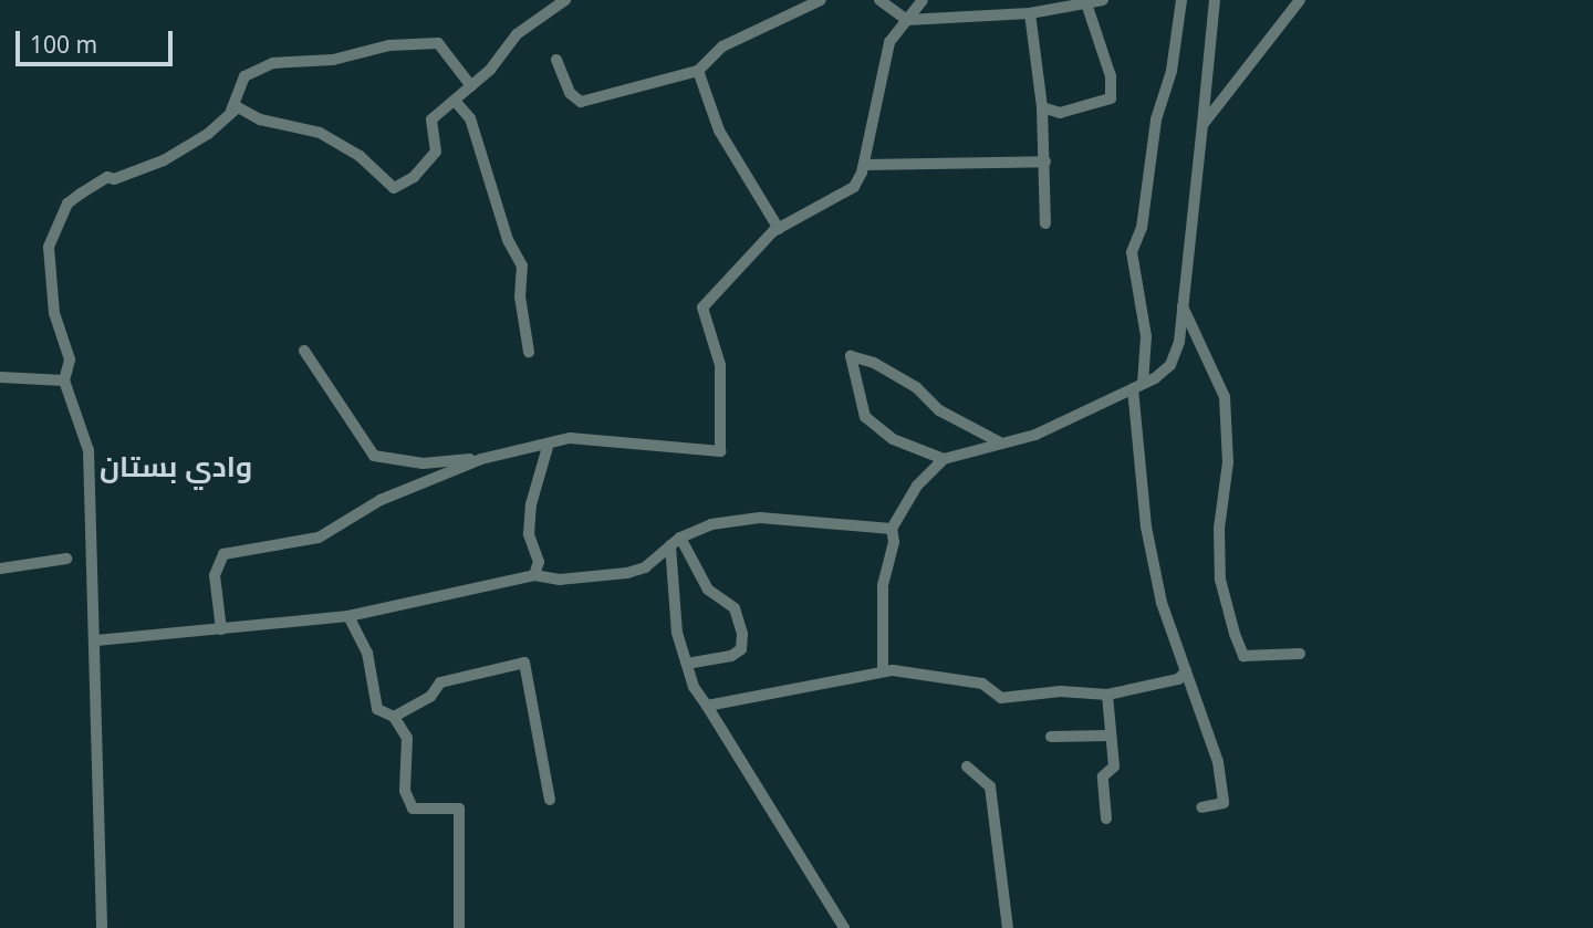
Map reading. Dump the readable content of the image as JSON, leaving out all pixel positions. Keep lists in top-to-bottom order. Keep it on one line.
{"districts":["وادي بستان"],"scale_bar":"100 m"}
